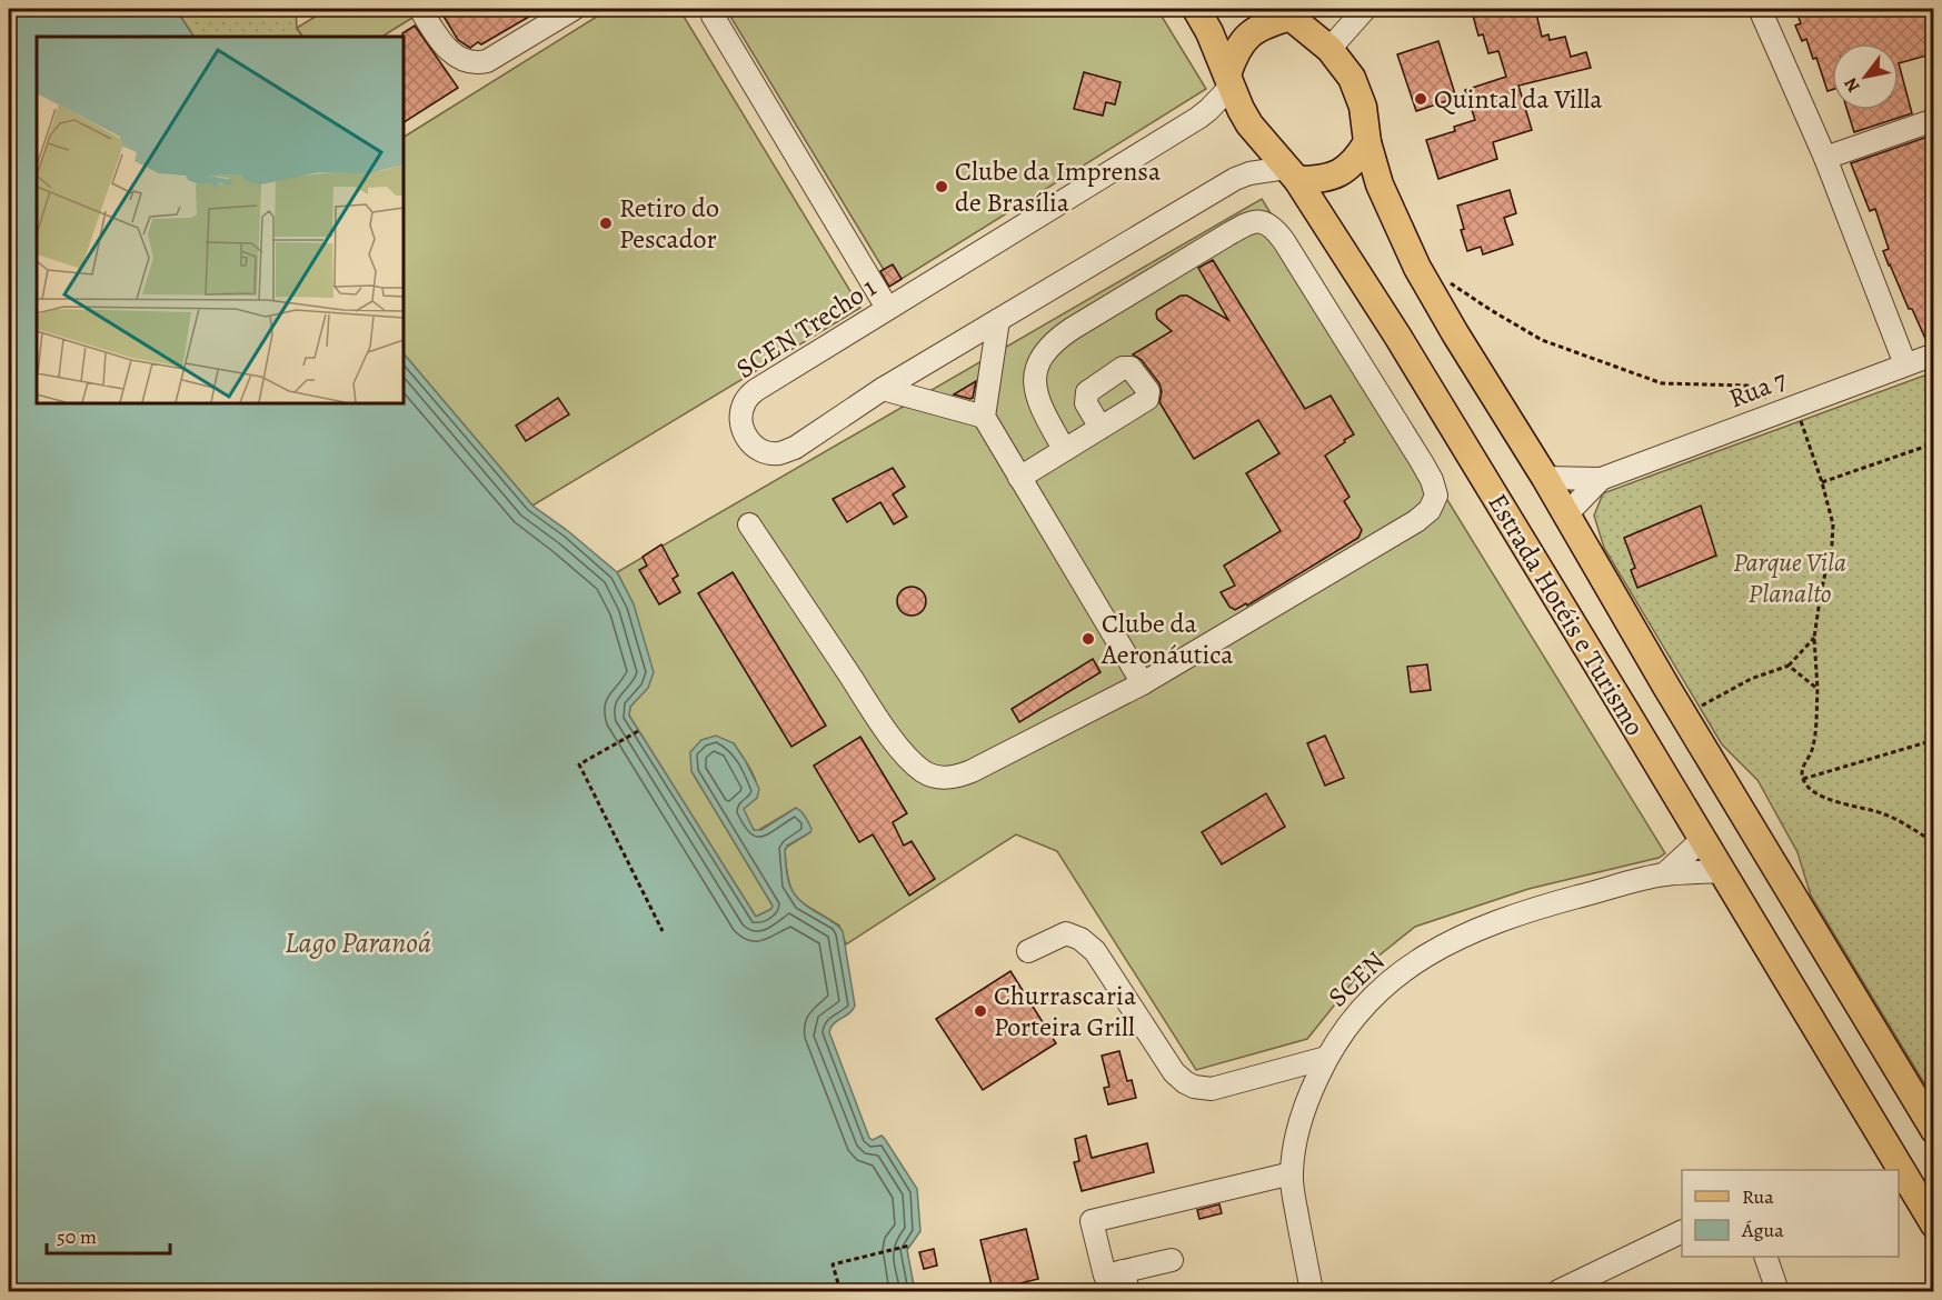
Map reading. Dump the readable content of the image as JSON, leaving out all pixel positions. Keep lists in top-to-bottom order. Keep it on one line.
{"streets":{"main road":["Estrada Hotéis e Turismo"],"street":["SCEN Trecho 1","Rua 7","SCEN"]},"crossings":[["SCEN Trecho 1","Estrada Hotéis e Turismo"],["Rua 7","Estrada Hotéis e Turismo"],["Estrada Hotéis e Turismo","SCEN"]],"water":["Lago Paranoá"],"parks":["Parque Vila Planalto"],"places":["Quintal da Villa","Clube da Imprensa de Brasília","Retiro do Pescador","Clube da Aeronáutica","Churrascaria Porteira Grill"],"legend":["Rua","Água"],"scale_bar":"50 m","north":"bottom left"}
